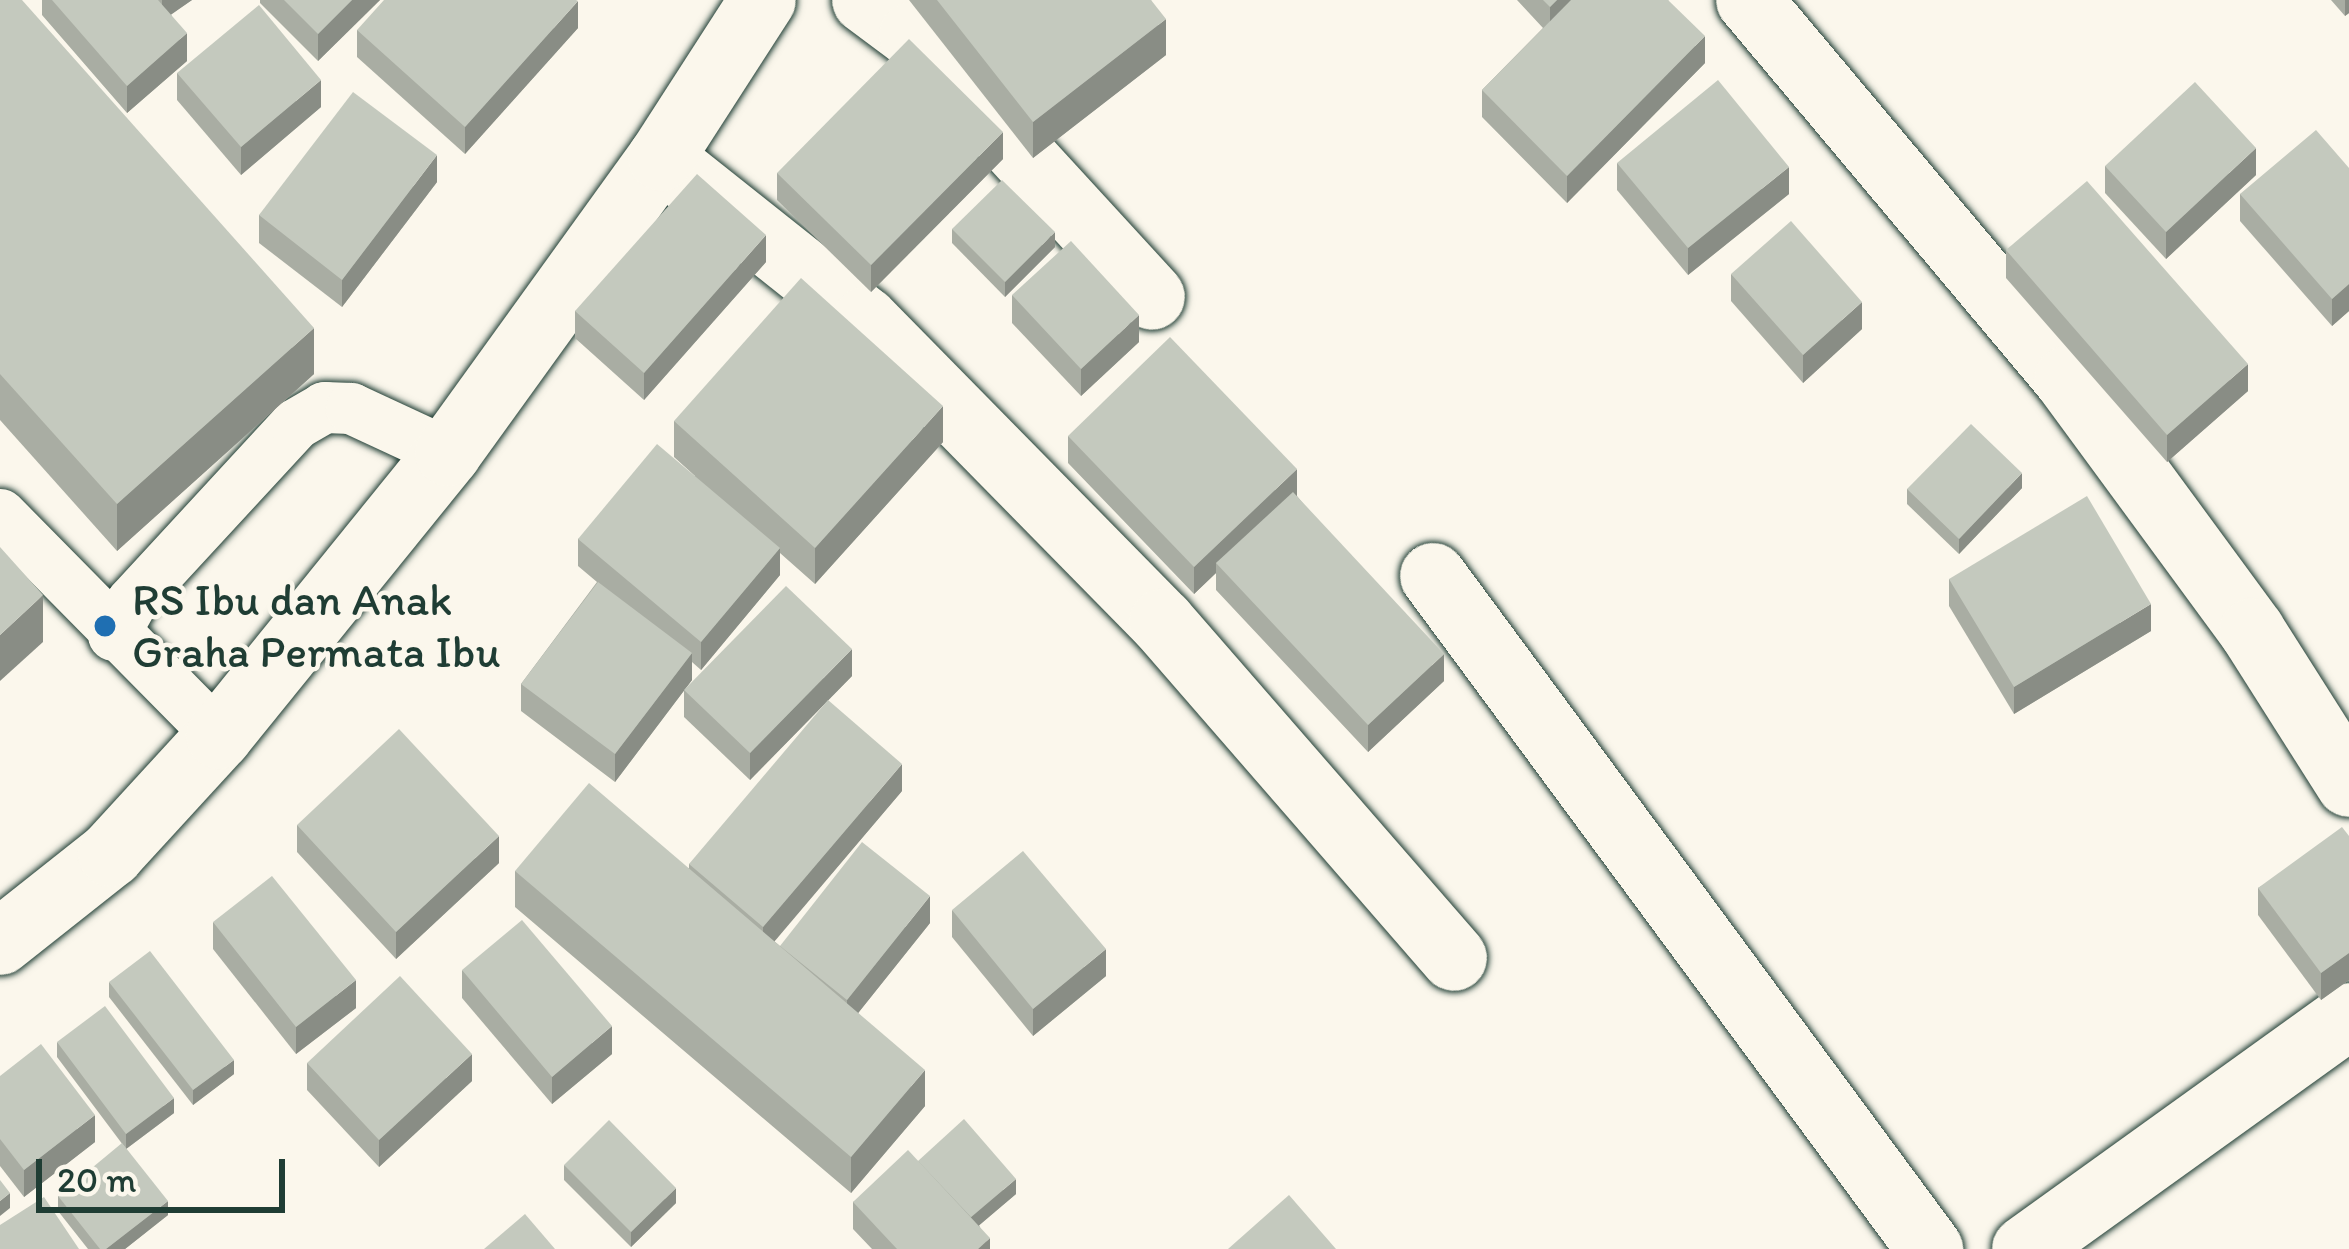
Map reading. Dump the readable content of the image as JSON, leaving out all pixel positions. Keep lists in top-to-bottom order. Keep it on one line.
{"places":["RS Ibu dan Anak Graha Permata Ibu"],"scale_bar":"20 m"}
